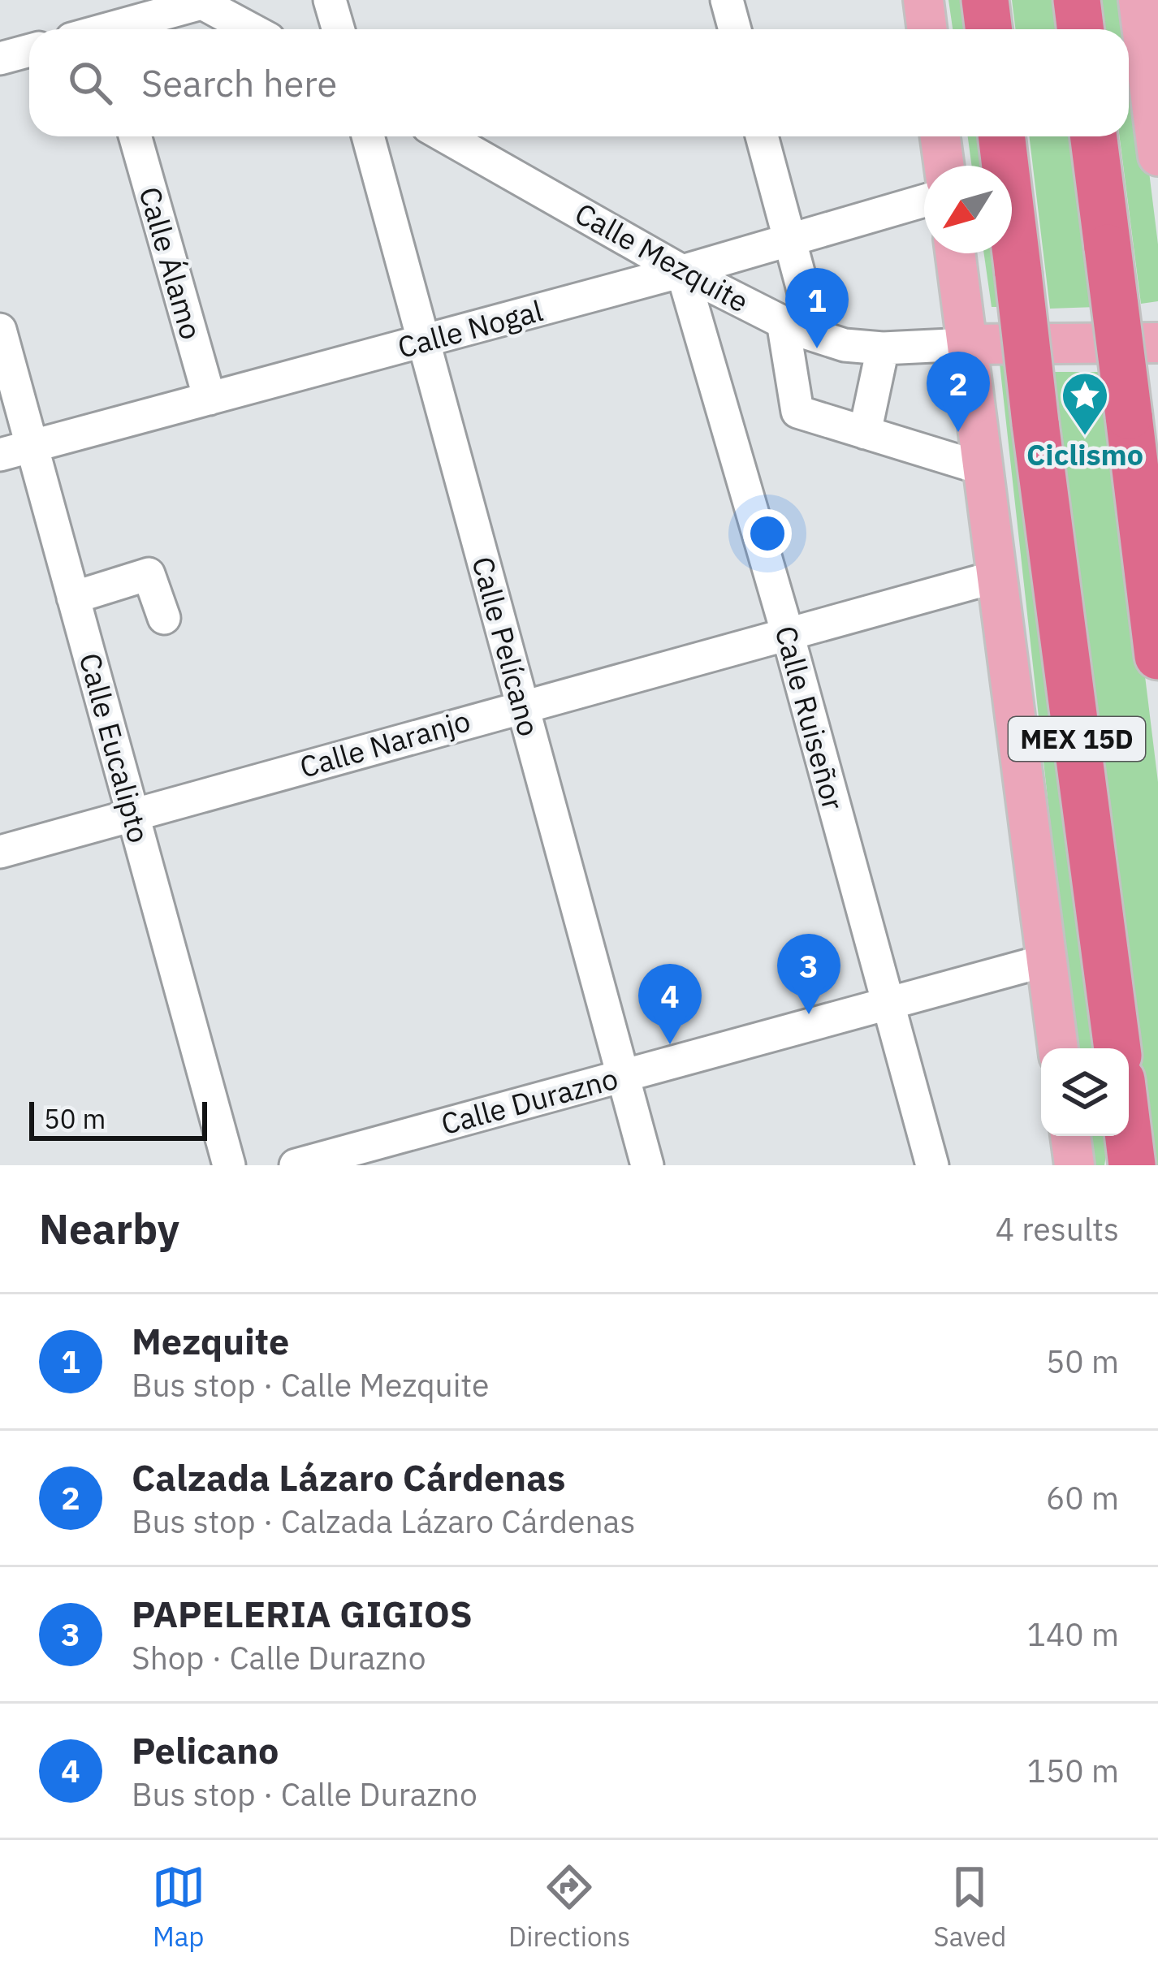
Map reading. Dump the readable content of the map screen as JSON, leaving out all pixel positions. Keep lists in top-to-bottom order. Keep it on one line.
{"streets":{"highway":["MEX 15D"],"street":["Calle Mezquite","Calle Álamo","Calle Nogal","Calle Pelícano","Calle Ruiseñor","Calle Naranjo","Calle Eucalipto","Calle Durazno"]},"crossings":[["Calle Mezquite","Calle Nogal"],["Calle Mezquite","Calle Ruiseñor"],["Calle Álamo","Calle Nogal"],["Calle Nogal","Calle Pelícano"],["Calle Nogal","Calle Ruiseñor"],["Calle Nogal","Calle Eucalipto"],["Calle Pelícano","Calle Naranjo"],["Calle Pelícano","Calle Durazno"],["Calle Ruiseñor","Calle Naranjo"],["Calle Ruiseñor","Calle Durazno"],["Calle Naranjo","Calle Eucalipto"]],"places":{"place":["Ciclismo"]},"scale_bar":"50 m","north":"bottom left","page":{"search":"Search here","pins":["1","2","3","4"],"scale":"50 m","heading":["Nearby","4 results"],"list":[{"mark":"1","name":"Mezquite","note":"Bus stop · Calle Mezquite","value":"50 m"},{"mark":"2","name":"Calzada Lázaro Cárdenas","note":"Bus stop · Calzada Lázaro Cárdenas","value":"60 m"},{"mark":"3","name":"PAPELERIA GIGIOS","note":"Shop · Calle Durazno","value":"140 m"},{"mark":"4","name":"Pelicano","note":"Bus stop · Calle Durazno","value":"150 m"}],"nav":["Map","Directions","Saved"]}}
